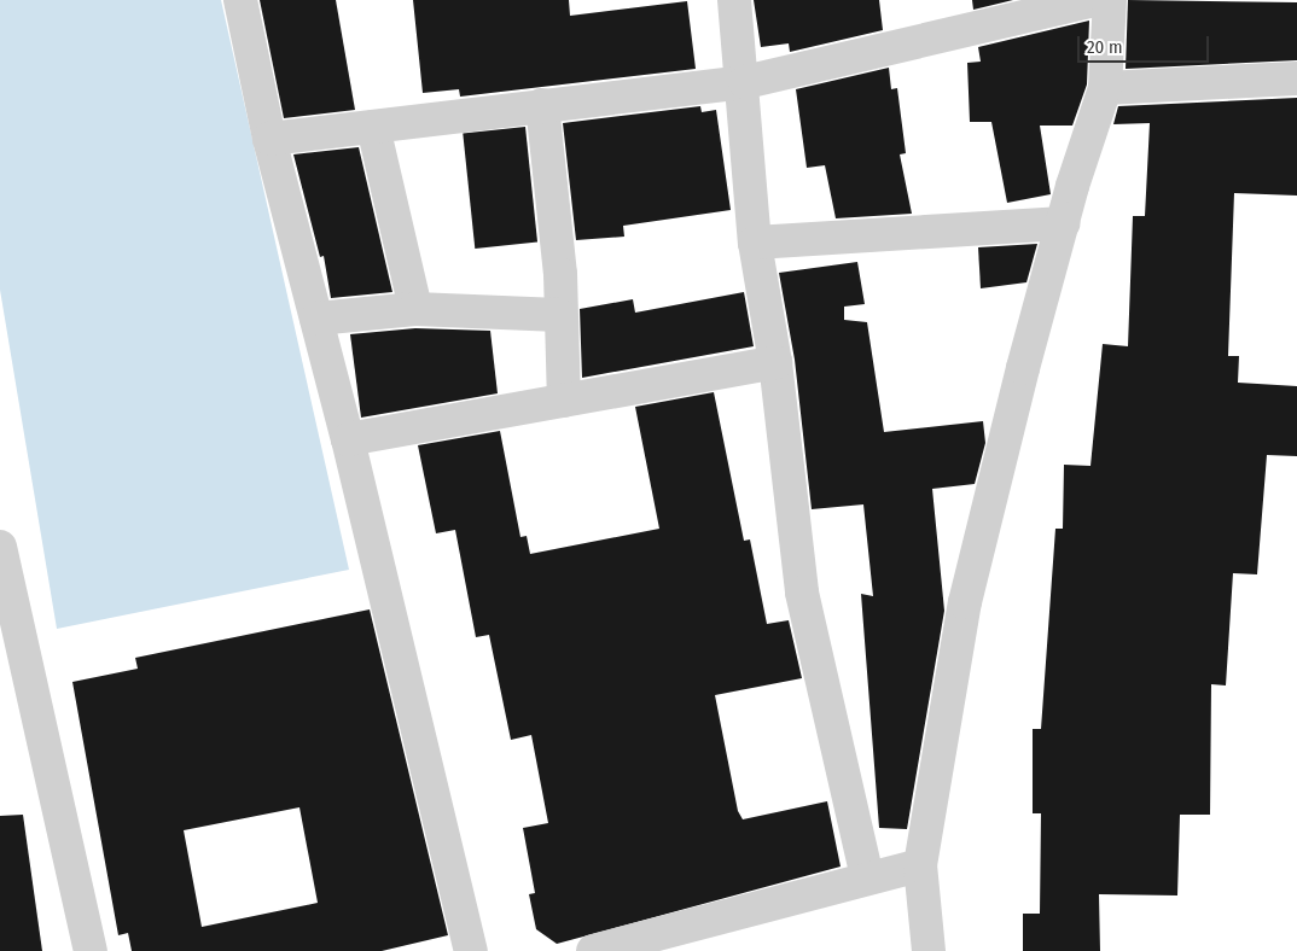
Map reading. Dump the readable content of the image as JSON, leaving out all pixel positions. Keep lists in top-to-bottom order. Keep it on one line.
{"scale_bar":"20 m"}
